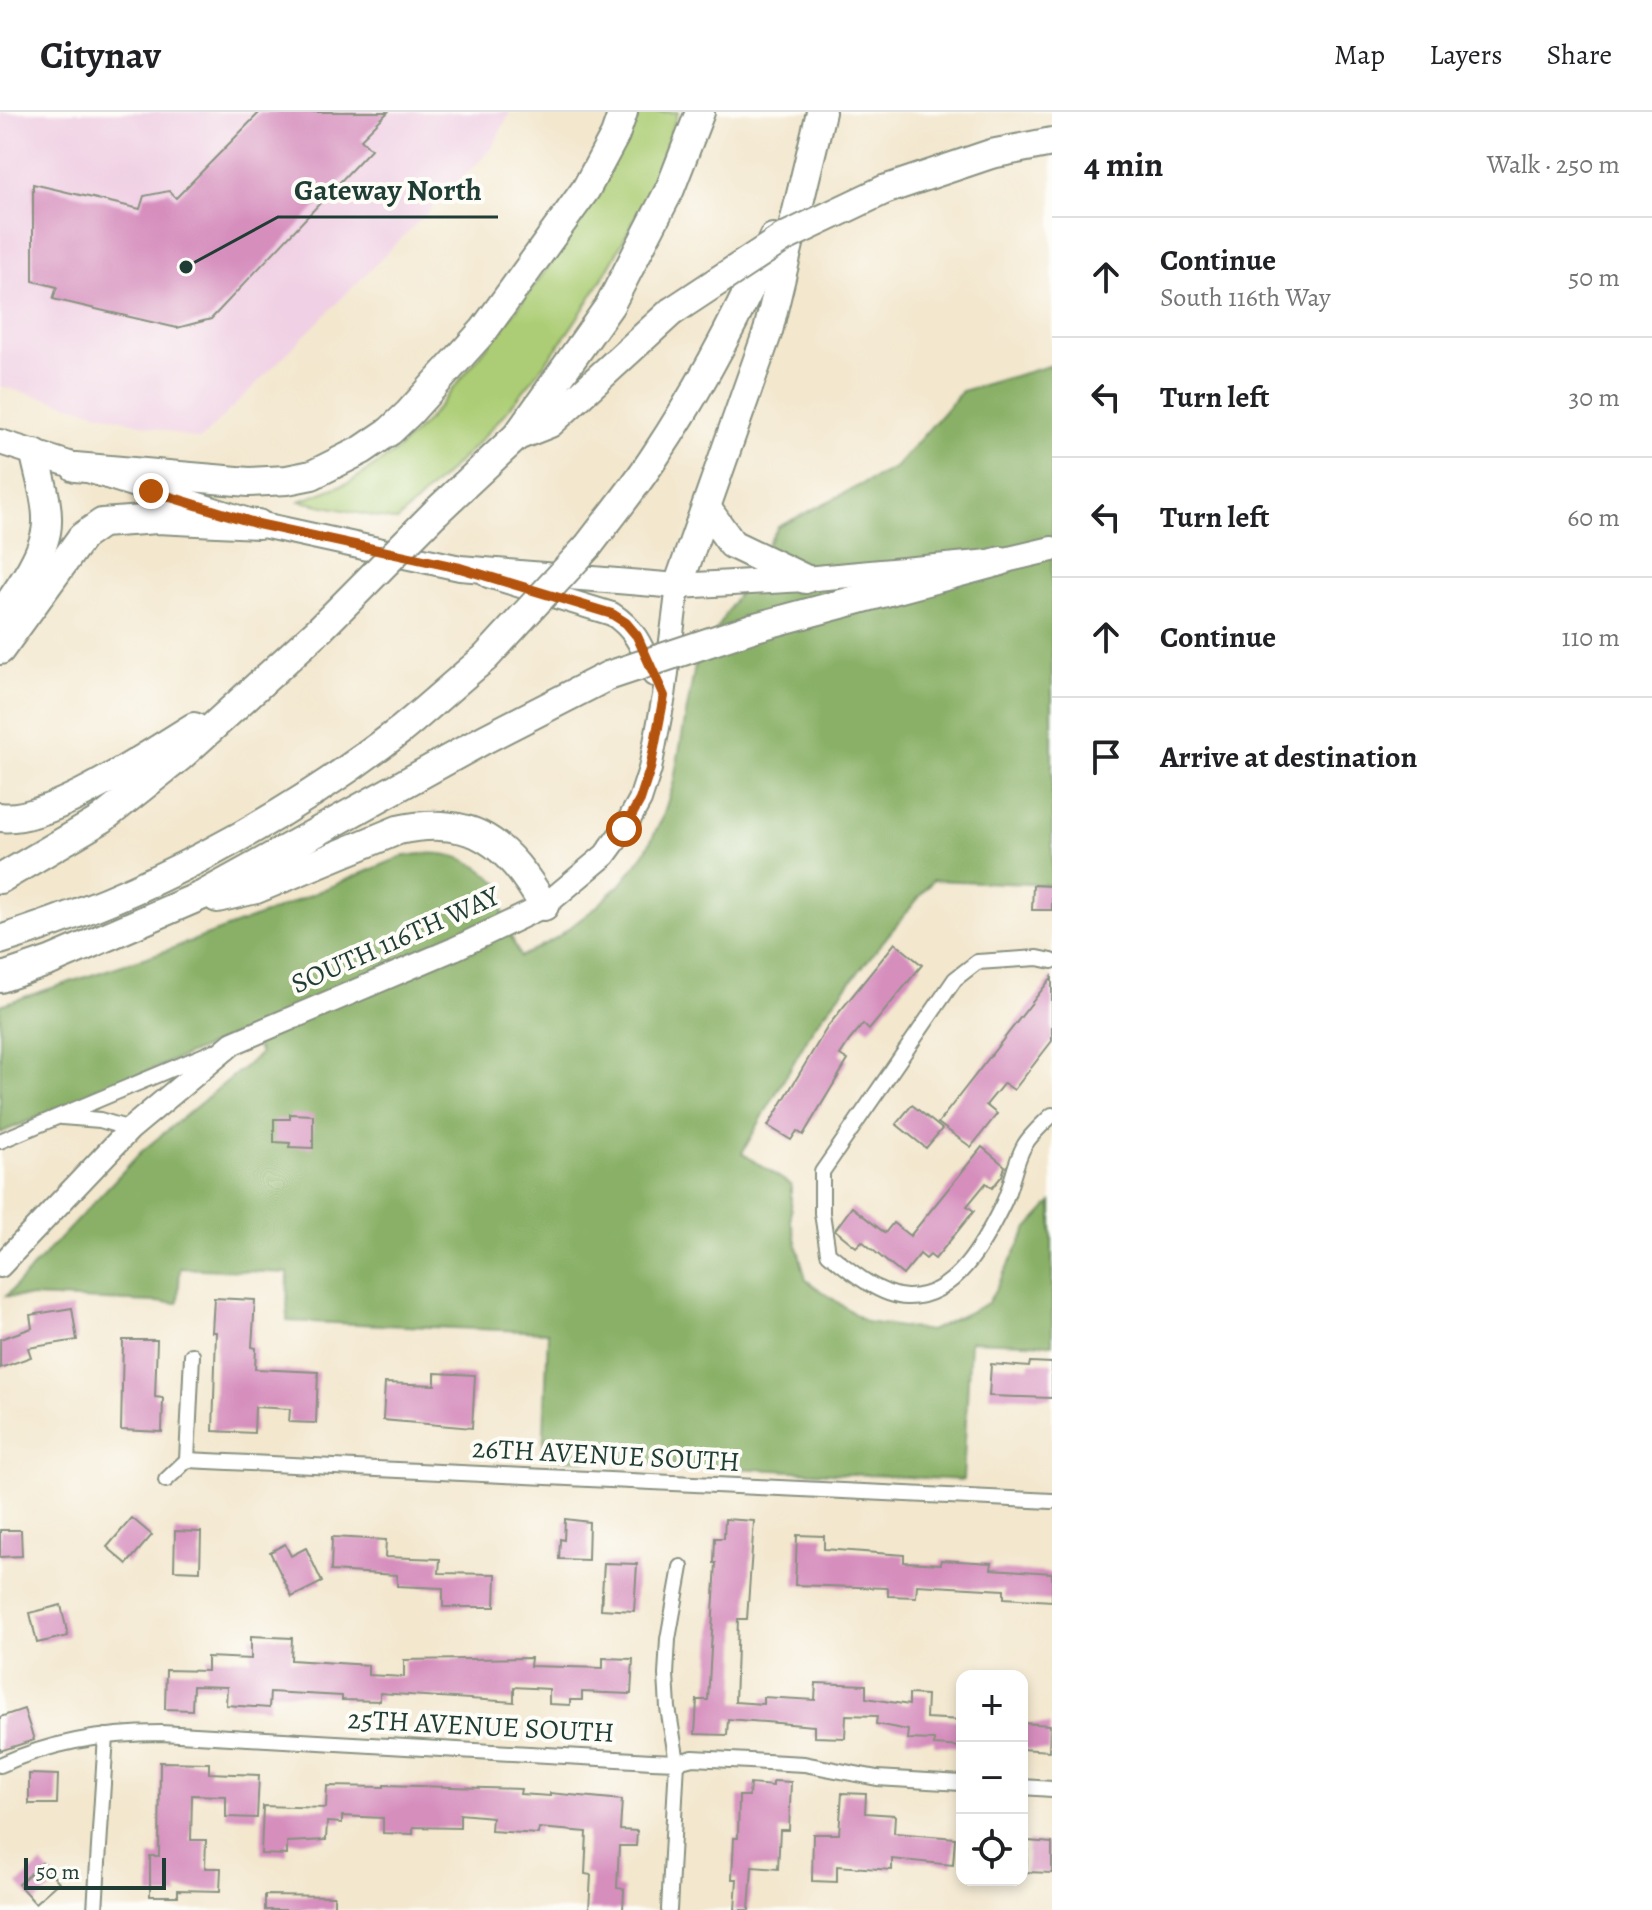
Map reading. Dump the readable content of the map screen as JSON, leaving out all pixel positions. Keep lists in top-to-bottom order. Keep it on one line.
{"streets":{"street":["SOUTH 116TH WAY","26TH AVENUE SOUTH","25TH AVENUE SOUTH"]},"places":["Gateway North"],"scale_bar":"50 m","page":{"header":"Citynav","nav":["Map","Layers","Share"],"heading":["4 min","Walk · 250 m"],"list":[["Continue","South 116th Way","50 m"],["Turn left","30 m"],["Turn left","60 m"],["Continue","110 m"],"Arrive at destination"],"map_buttons":["+","−"],"scale":"50 m"}}
